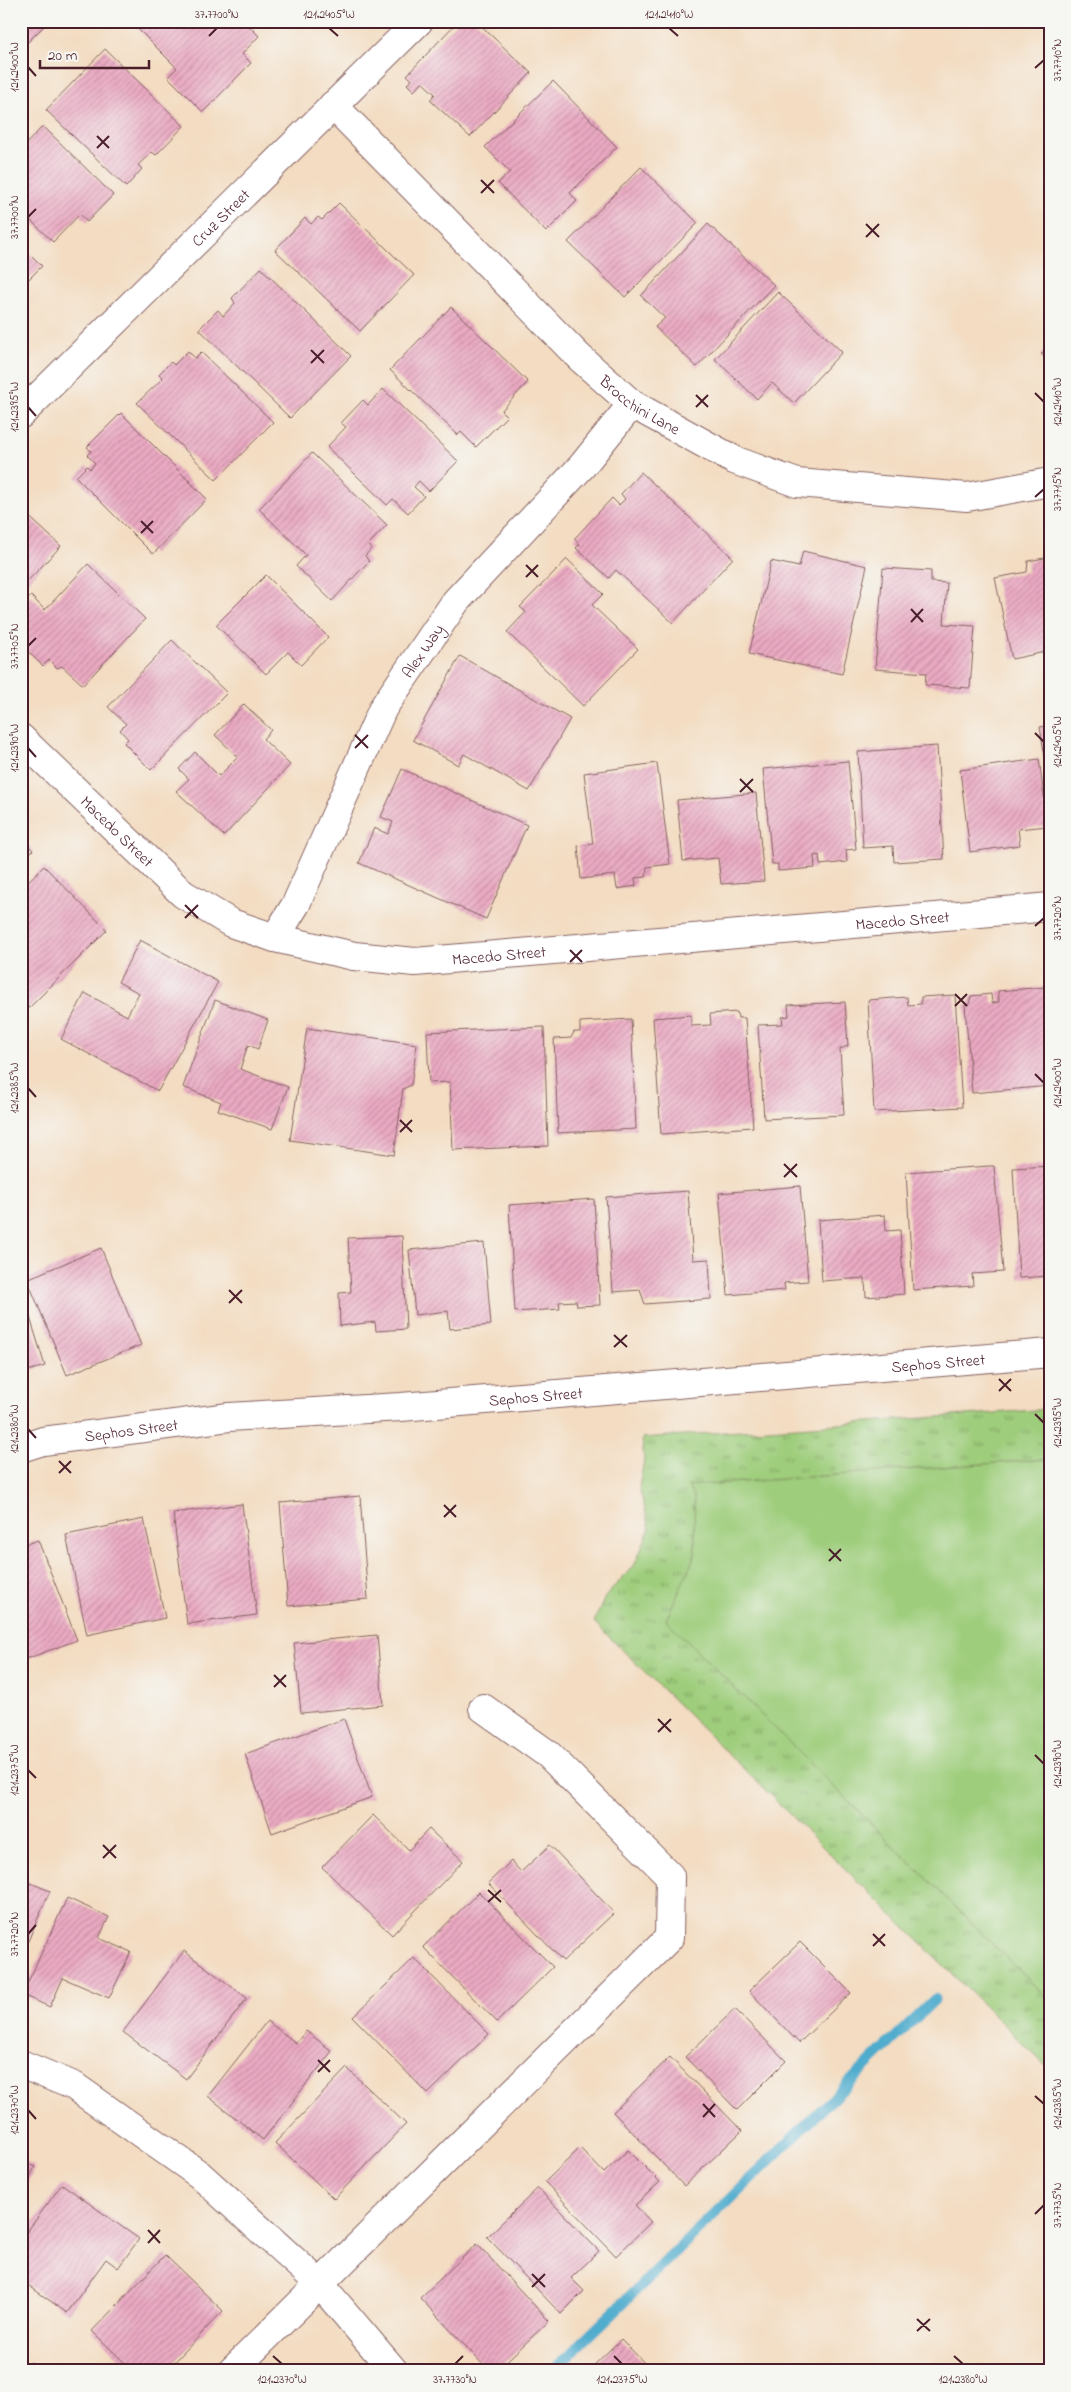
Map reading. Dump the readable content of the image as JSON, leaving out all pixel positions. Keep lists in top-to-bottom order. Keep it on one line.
{"streets":{"street":["Cruz Street","Brocchini Lane","Alex Way","Macedo Street","Sephos Street"]},"crossings":[["Cruz Street","Brocchini Lane"],["Brocchini Lane","Alex Way"],["Alex Way","Macedo Street"]],"scale_bar":"20 m","coordinates":["37.7700°N","121.2405°W","121.2410°W","37.7710°N","121.2400°W","121.2395°W","37.7715°N","37.7705°N","121.2390°W","37.7720°N","121.2385°W","121.2380°W","121.2375°W","121.2370°W","37.7735°N","37.7730°N"]}
